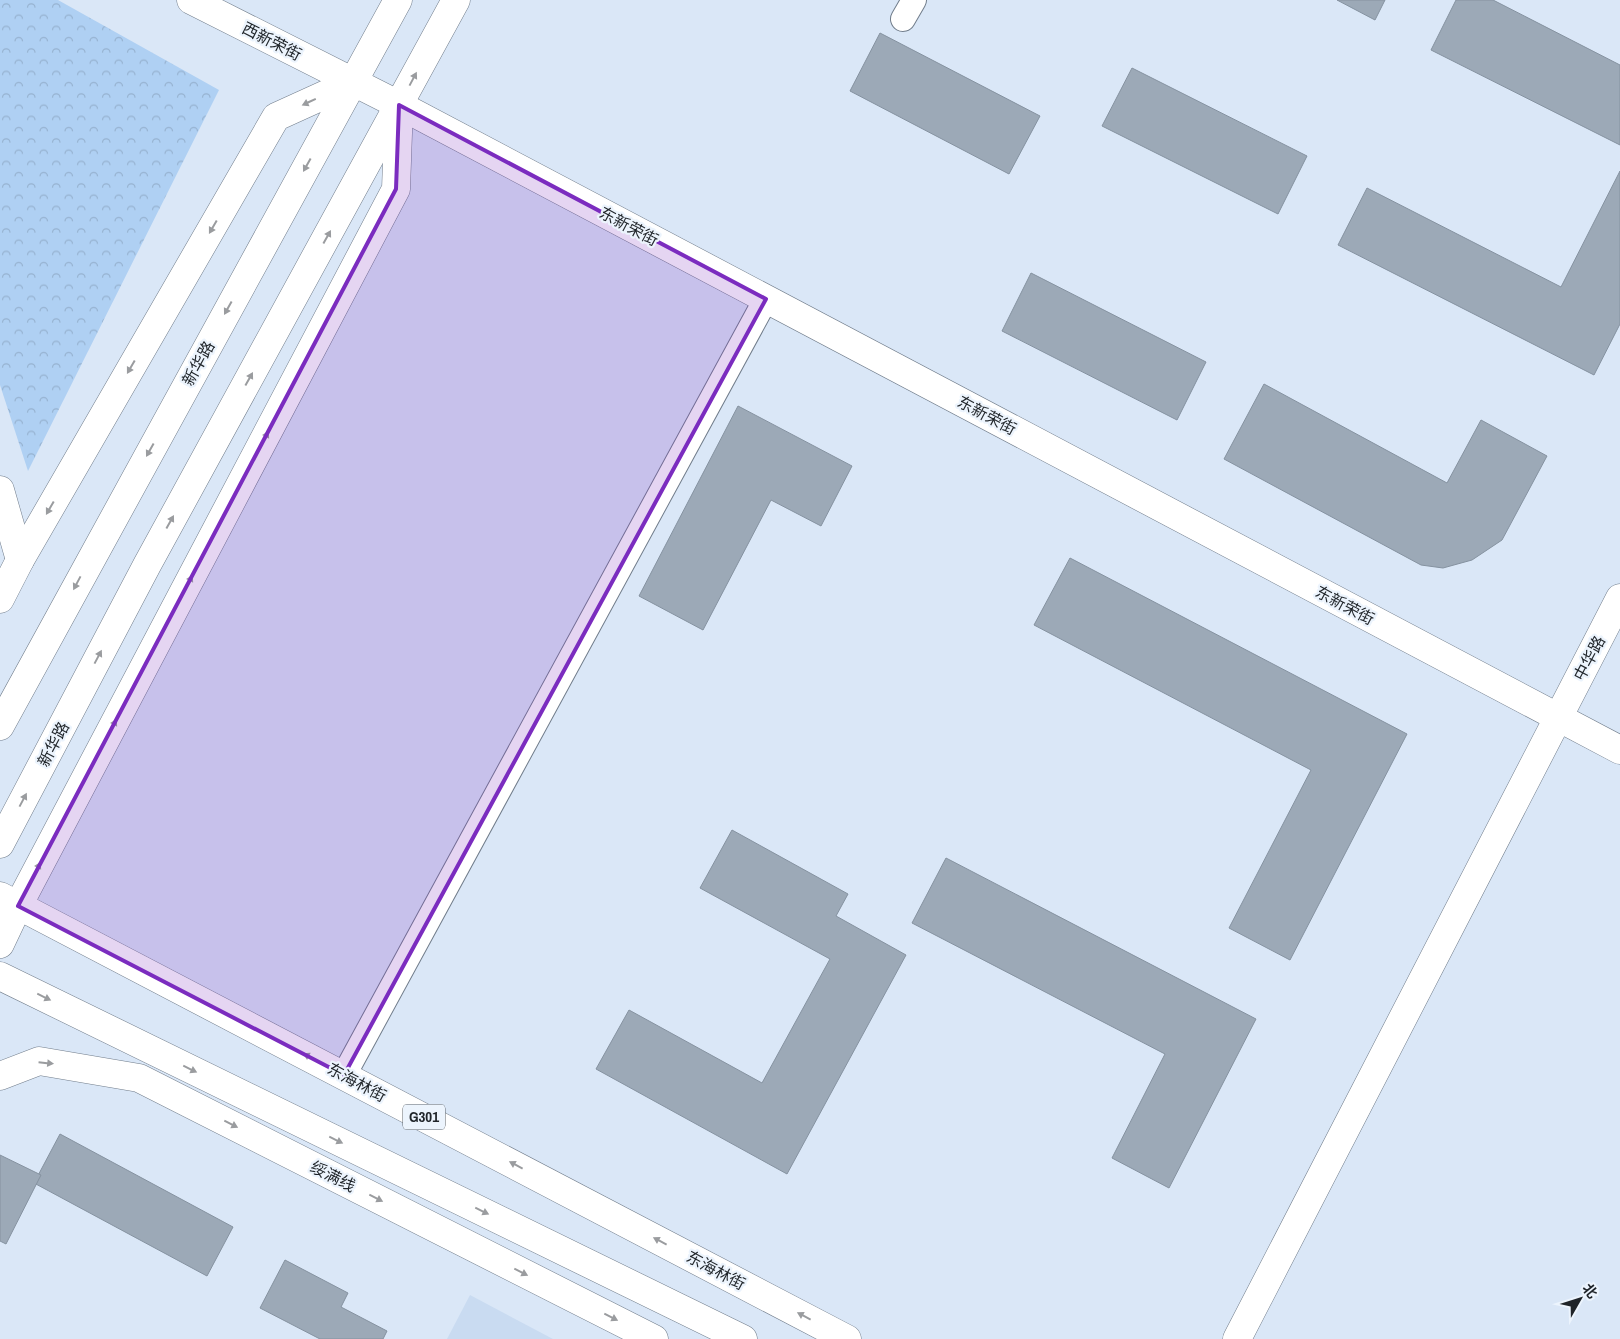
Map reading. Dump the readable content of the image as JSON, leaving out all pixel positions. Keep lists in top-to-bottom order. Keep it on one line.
{"streets":{"main road":["西新荣街","东新荣街","新华路","中华路","东海林街","G301","绥满线"]},"crossings":[["西新荣街","东新荣街"],["西新荣街","新华路"],["东新荣街","新华路"],["东新荣街","中华路"]],"north":"top right"}
